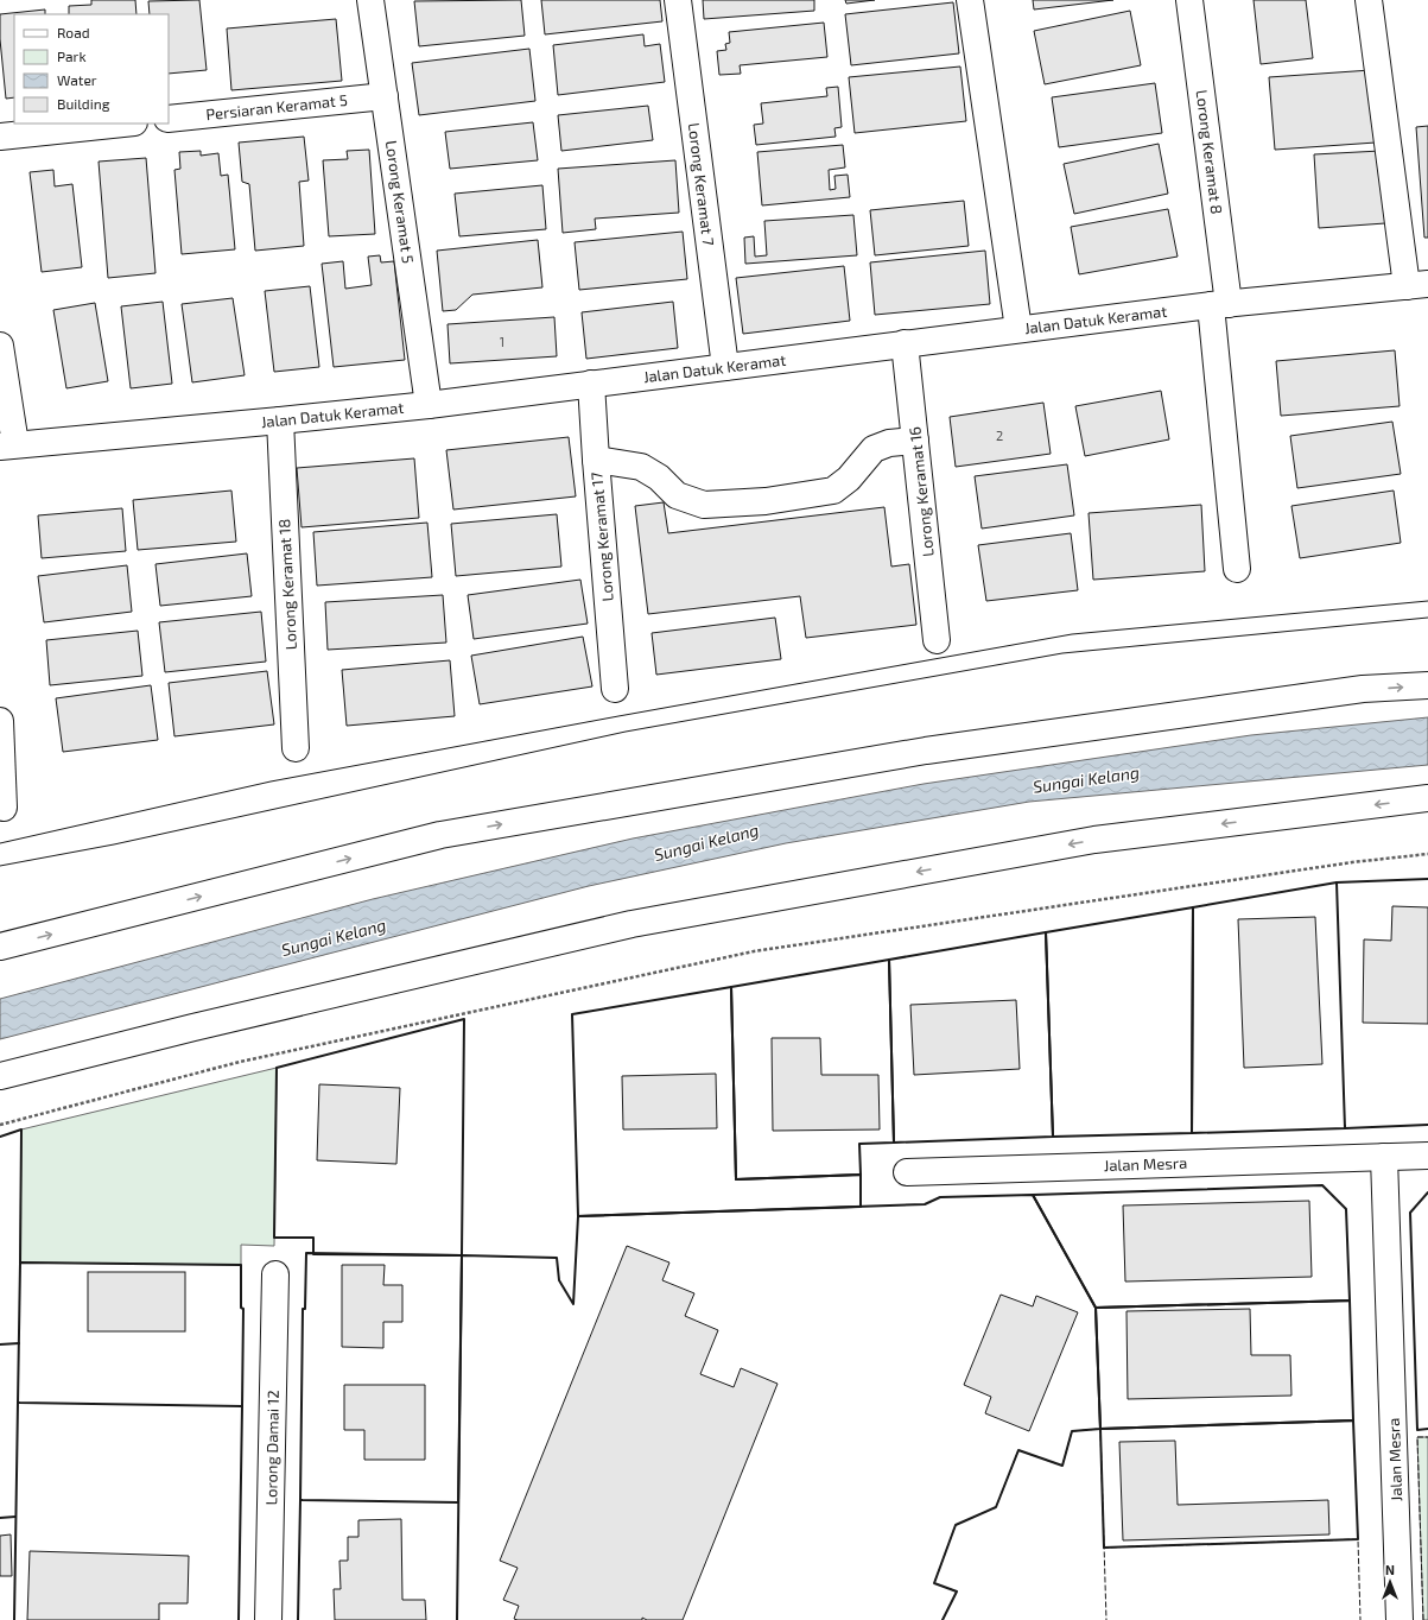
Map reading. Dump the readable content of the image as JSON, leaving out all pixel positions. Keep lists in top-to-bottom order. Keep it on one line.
{"streets":{"main road":["Persiaran Keramat 5","Lorong Keramat 8","Lorong Keramat 7","Lorong Keramat 5","Jalan Datuk Keramat","Lorong Keramat 16","Lorong Keramat 17","Lorong Keramat 18","Jalan Mesra","Lorong Damai 12"]},"crossings":[["Persiaran Keramat 5","Lorong Keramat 5"],["Lorong Keramat 8","Jalan Datuk Keramat"],["Lorong Keramat 7","Jalan Datuk Keramat"],["Lorong Keramat 5","Jalan Datuk Keramat"],["Jalan Datuk Keramat","Lorong Keramat 16"],["Jalan Datuk Keramat","Lorong Keramat 17"],["Jalan Datuk Keramat","Lorong Keramat 18"]],"water":["Sungai Kelang"],"house_numbers":["1","2"],"legend":["Road","Park","Water","Building"],"north":"top"}
